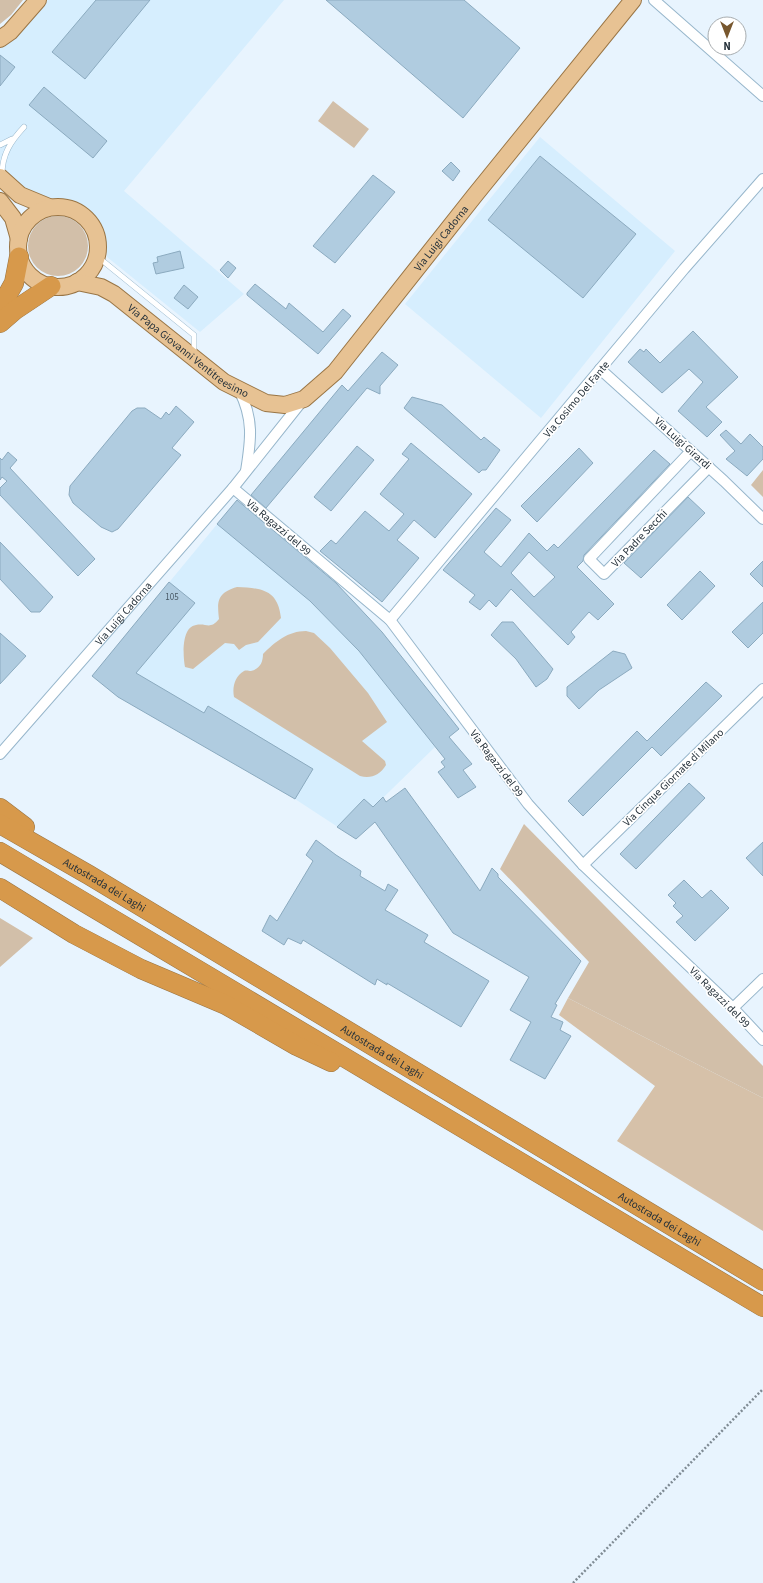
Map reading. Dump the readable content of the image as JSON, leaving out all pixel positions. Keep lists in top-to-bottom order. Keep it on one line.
{"streets":{"highway":["Autostrada dei Laghi"],"main road":["Via Luigi Cadorna","Via Papa Giovanni Ventitreesimo"],"street":["Via Cosimo Del Fante","Via Luigi Girardi","Via Ragazzi del 99","Via Padre Secchi","Via Cinque Giornate di Milano"]},"crossings":[["Via Luigi Cadorna","Via Papa Giovanni Ventitreesimo"],["Via Luigi Cadorna","Via Ragazzi del 99"],["Via Cosimo Del Fante","Via Luigi Girardi"],["Via Cosimo Del Fante","Via Ragazzi del 99"],["Via Luigi Girardi","Via Padre Secchi"],["Via Ragazzi del 99","Via Cinque Giornate di Milano"]],"house_numbers":["105"],"north":"bottom"}
